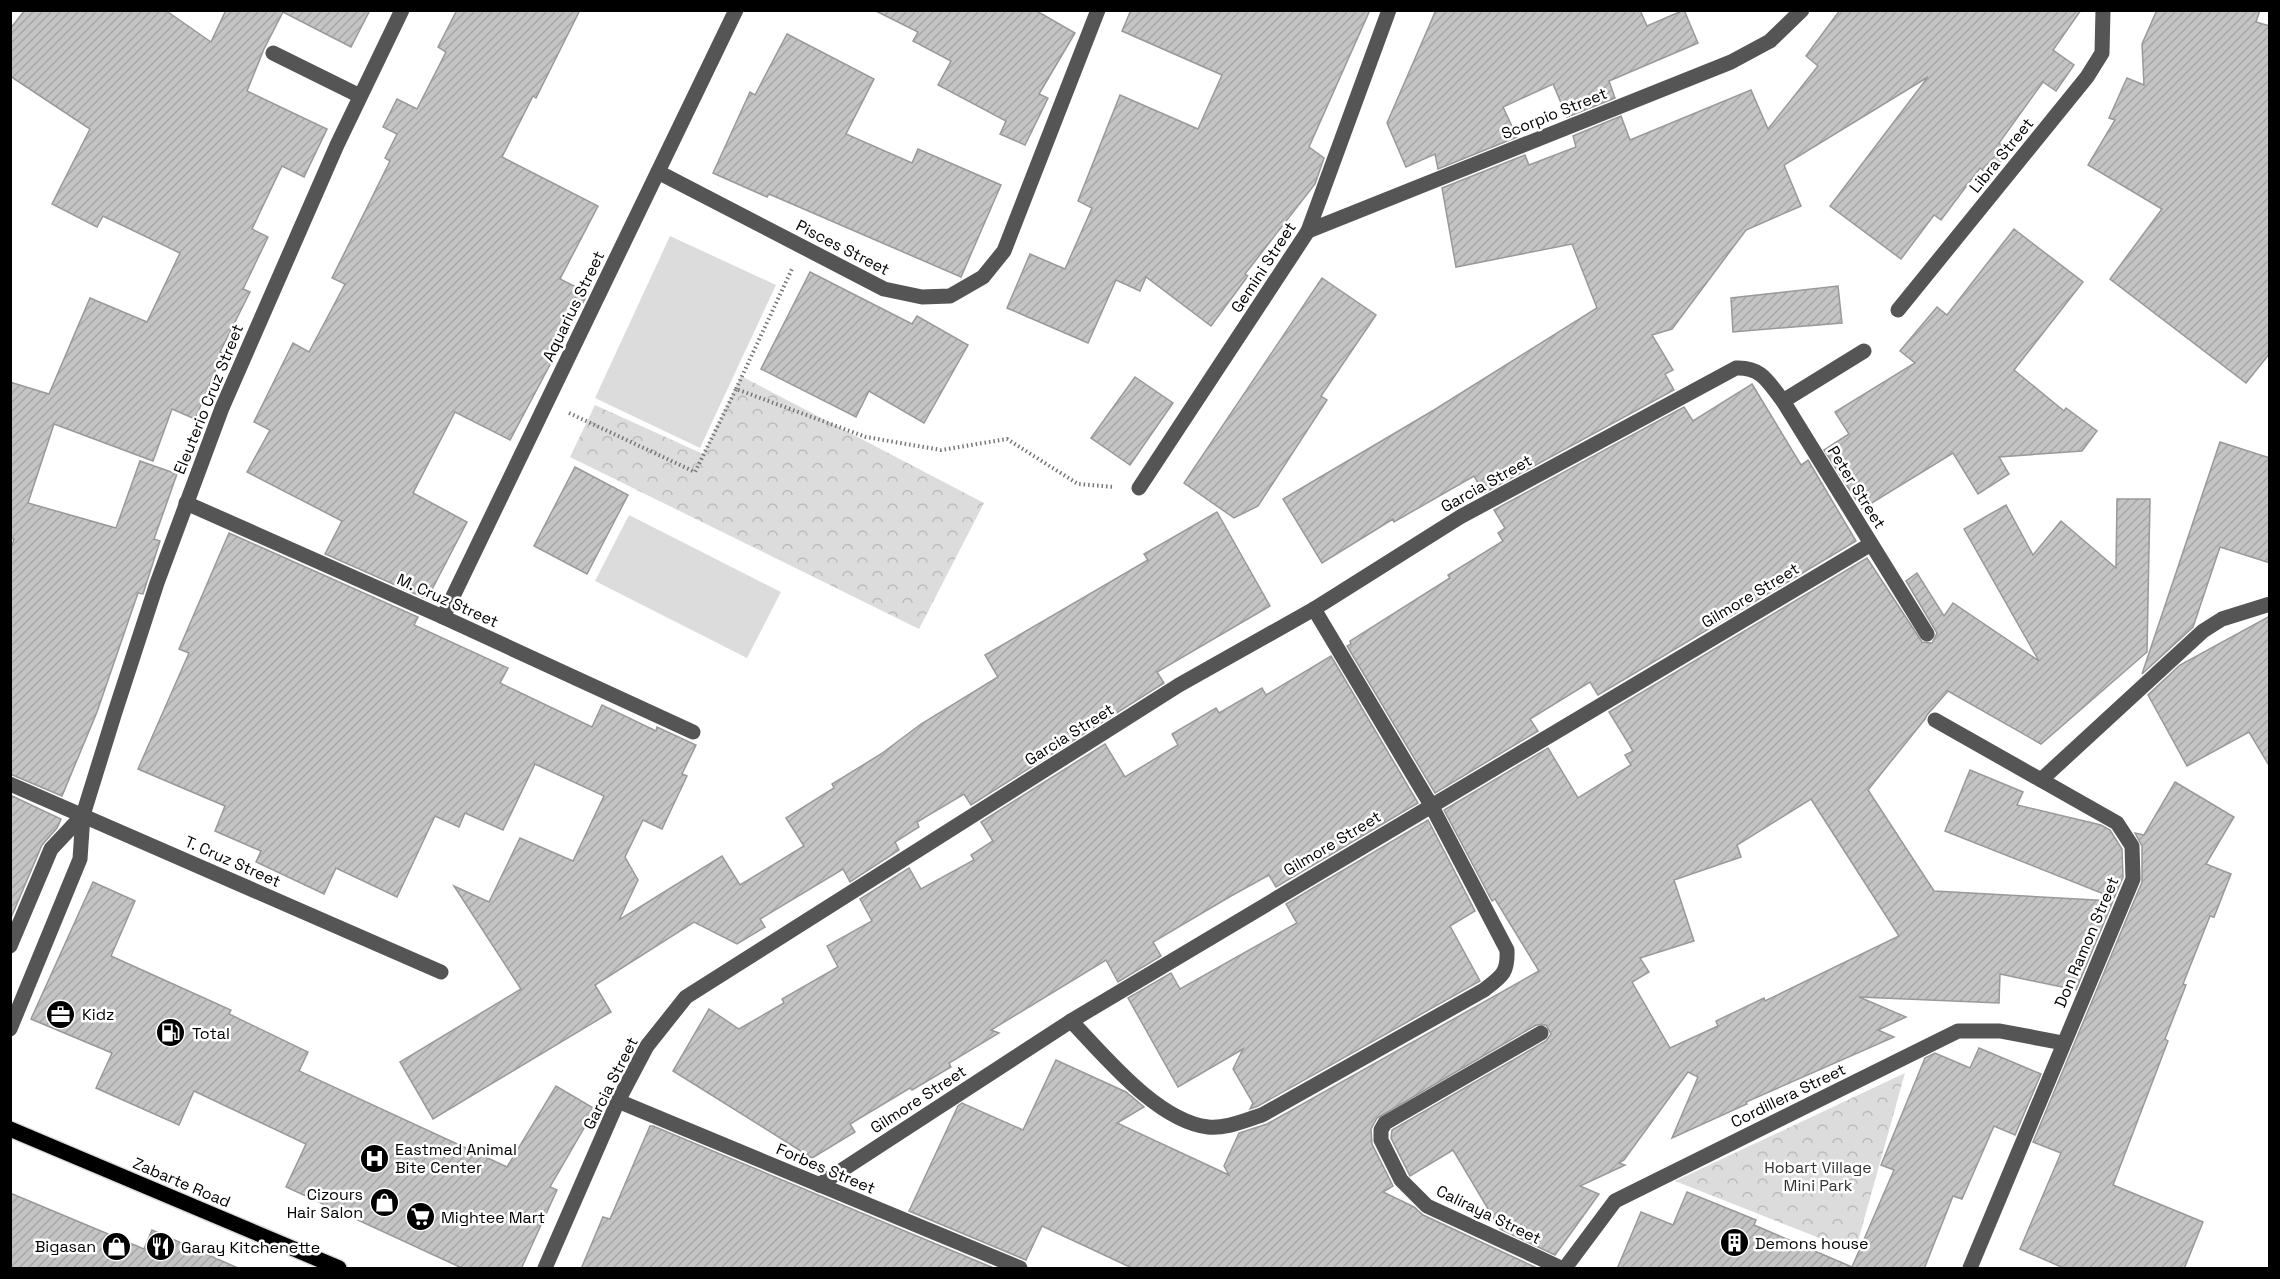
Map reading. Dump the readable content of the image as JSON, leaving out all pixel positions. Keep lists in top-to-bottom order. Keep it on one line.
{"streets":{"main road":["Zabarte Road"],"street":["Scorpio Street","Libra Street","Pisces Street","Gemini Street","Aquarius Street","Eleuterio Cruz Street","Garcia Street","Peter Street","Gilmore Street","M. Cruz Street","T. Cruz Street","Don Ramon Street","Cordillera Street","Forbes Street","Caliraya Street"]},"crossings":[["Scorpio Street","Gemini Street"],["Pisces Street","Aquarius Street"],["Aquarius Street","M. Cruz Street"],["Eleuterio Cruz Street","M. Cruz Street"],["Eleuterio Cruz Street","T. Cruz Street"],["Garcia Street","Peter Street"],["Garcia Street","Forbes Street"],["Peter Street","Gilmore Street"],["Gilmore Street","Forbes Street"],["Don Ramon Street","Cordillera Street"],["Cordillera Street","Caliraya Street"]],"parks":["Hobart Village Mini Park"],"places":{"office":["Kidz"],"fuel station":["Total"],"hospital":["Eastmed Animal Bite Center"],"shop":["Cizours Hair Salon","Bigasan"],"supermarket":["Mightee Mart"],"building":["Demons house"],"restaurant":["Garay Kitchenette"]}}
